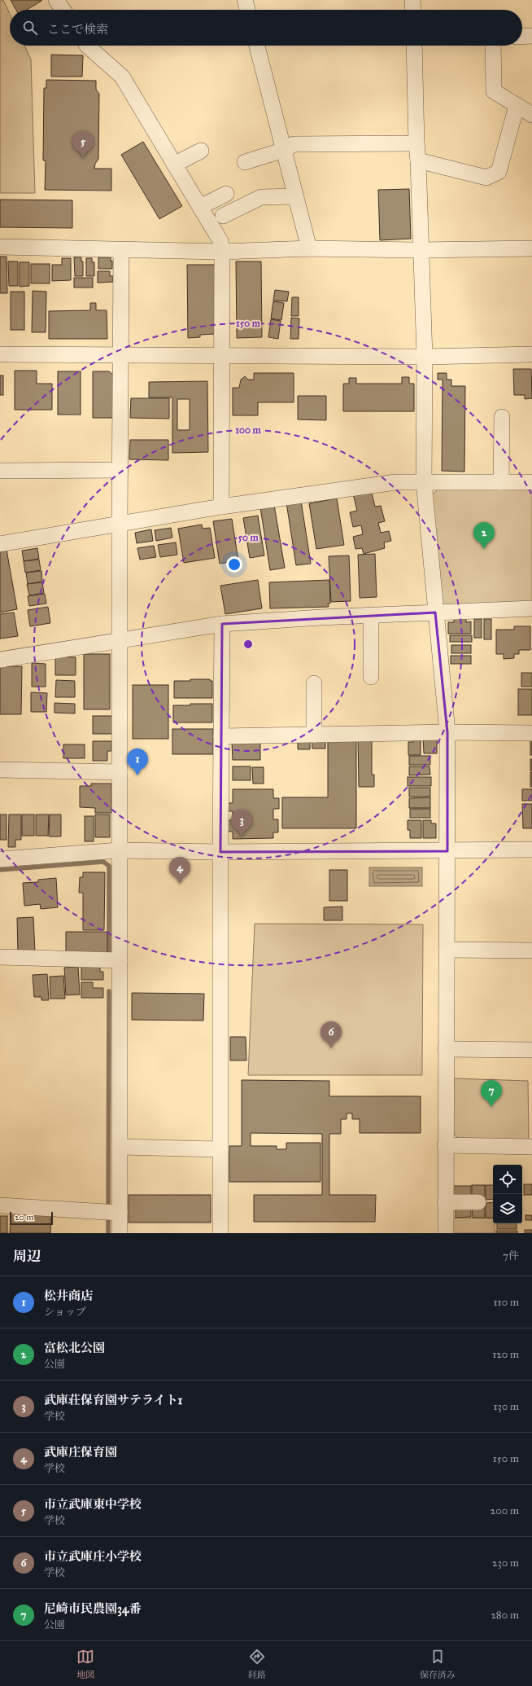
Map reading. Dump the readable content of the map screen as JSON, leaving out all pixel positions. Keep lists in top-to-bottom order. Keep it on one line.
{"scale_bar":"20 m","page":{"search":"ここで検索","pins":["5","2","1","3","4","6","7"],"scale":"20 m","heading":["周辺","7件"],"list":[{"mark":"1","name":"松井商店","note":"ショップ","value":"110 m"},{"mark":"2","name":"富松北公園","note":"公園","value":"120 m"},{"mark":"3","name":"武庫荘保育園サテライト1","note":"学校","value":"130 m"},{"mark":"4","name":"武庫庄保育園","note":"学校","value":"150 m"},{"mark":"5","name":"市立武庫東中学校","note":"学校","value":"200 m"},{"mark":"6","name":"市立武庫庄小学校","note":"学校","value":"230 m"},{"mark":"7","name":"尼崎市民農園34番","note":"公園","value":"280 m"}],"nav":["地図","経路","保存済み"]},"rings":["150 m","100 m","50 m"]}
